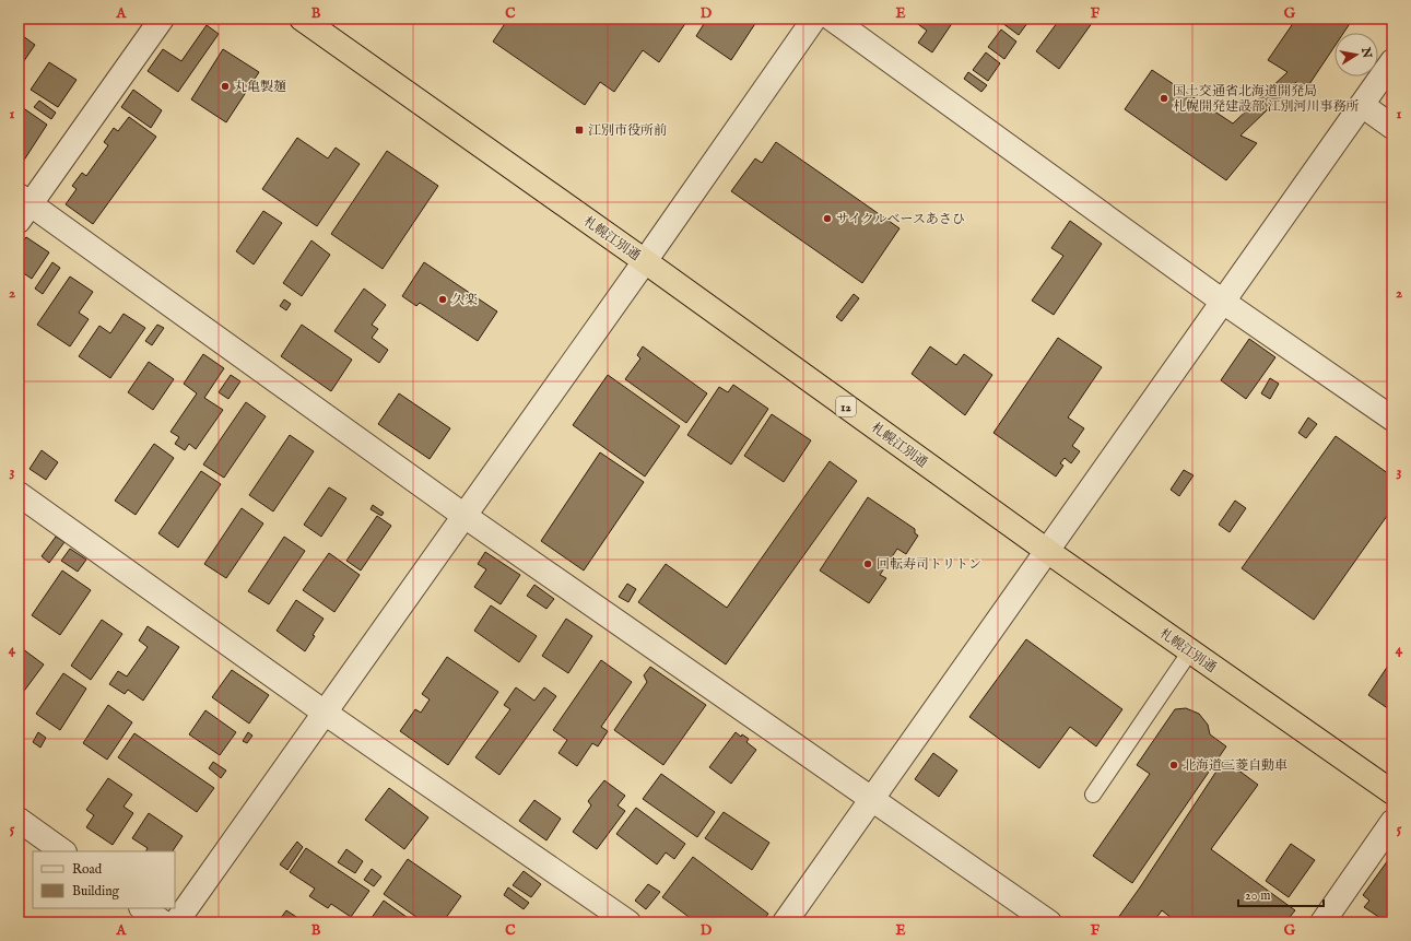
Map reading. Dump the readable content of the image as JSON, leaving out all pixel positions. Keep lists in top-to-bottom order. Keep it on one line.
{"streets":{"highway":["札幌江別通","12"]},"places":{"other":["丸亀製麺","国土交通省北海道開発局 札幌開発建設部 江別河川事務所","サイクルベースあさひ","久楽","回転寿司トリトン","北海道三菱自動車"],"transit":["江別市役所前"]},"legend":["Road","Building"],"scale_bar":"20 m","north":"right","grid":{"columns":["A","B","C","D","E","F","G"],"rows":["1","2","3","4","5"]}}
